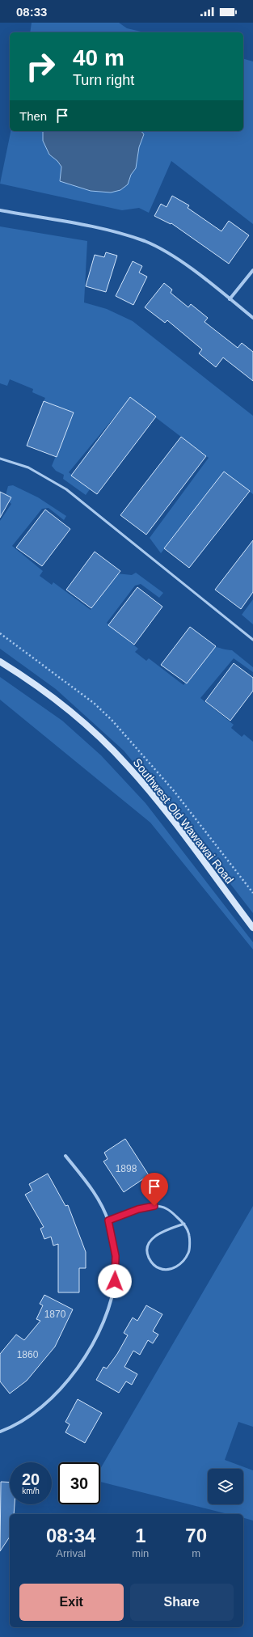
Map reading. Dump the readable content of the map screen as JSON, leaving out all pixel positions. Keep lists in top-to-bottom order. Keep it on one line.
{"streets":{"main road":["Southwest Old Wawawai Road"]},"house_numbers":["1898","1870","1860"],"page":{"status":"08:33","turn":["40 m","Turn right"],"then":"Then","speed":"20 km/h","limit":"30","eta":["08:34","Arrival","1","min","70","m"],"buttons":["Exit","Share"]}}
